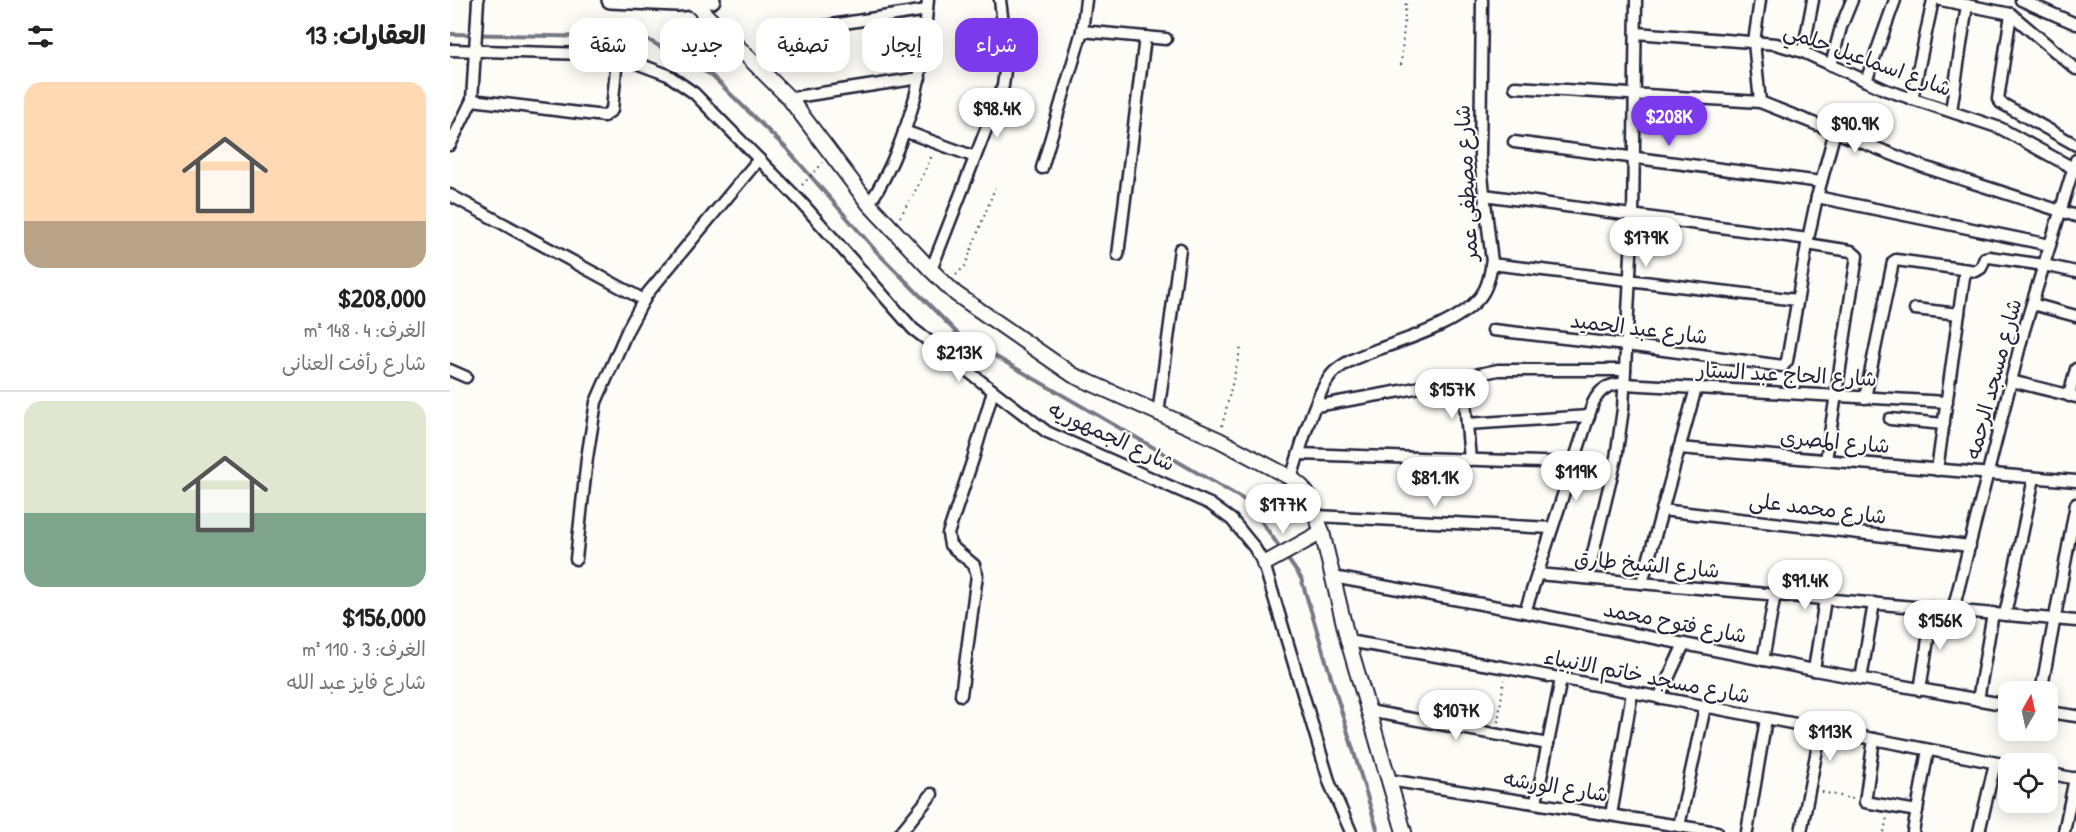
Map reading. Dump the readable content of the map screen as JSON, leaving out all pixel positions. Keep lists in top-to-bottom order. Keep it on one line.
{"streets":{"street":["شارع اسماعيل حلمي","شارع مصطفى عمر","شارع عبد الحميد","شارع الحاج عبد الستار","شارع مسجد الرحمه","شارع الجمهوريه","شارع المصرى","شارع محمد على","شارع الشيخ طارق","شارع فتوح محمد","شارع مسجد خاتم الانبياء","شارع الورشه"]},"crossings":[["شارع اسماعيل حلمي","شارع مسجد الرحمه"],["شارع مصطفى عمر","شارع الجمهوريه"],["شارع مسجد الرحمه","شارع المصرى"],["شارع مسجد الرحمه","شارع محمد على"],["شارع مسجد الرحمه","شارع الشيخ طارق"],["شارع الجمهوريه","شارع فتوح محمد"],["شارع الجمهوريه","شارع مسجد خاتم الانبياء"],["شارع الجمهوريه","شارع الورشه"]],"north":"top","page":{"heading":"العقارات: 13","chip":["شراء","إيجار","تصفية","جديد","شقة"],"list":[{"name":"$208,000","note":"الغرف: 4 · 148 m² · شارع رأفت العنانى"},{"name":"$156,000","note":"الغرف: 3 · 110 m² · شارع فايز عبد الله"}],"price":["$98.4K","$208K","$90.9K","$179K","$213K","$157K","$119K","$81.1K","$177K","$91.4K","$156K","$107K","$113K"]}}
